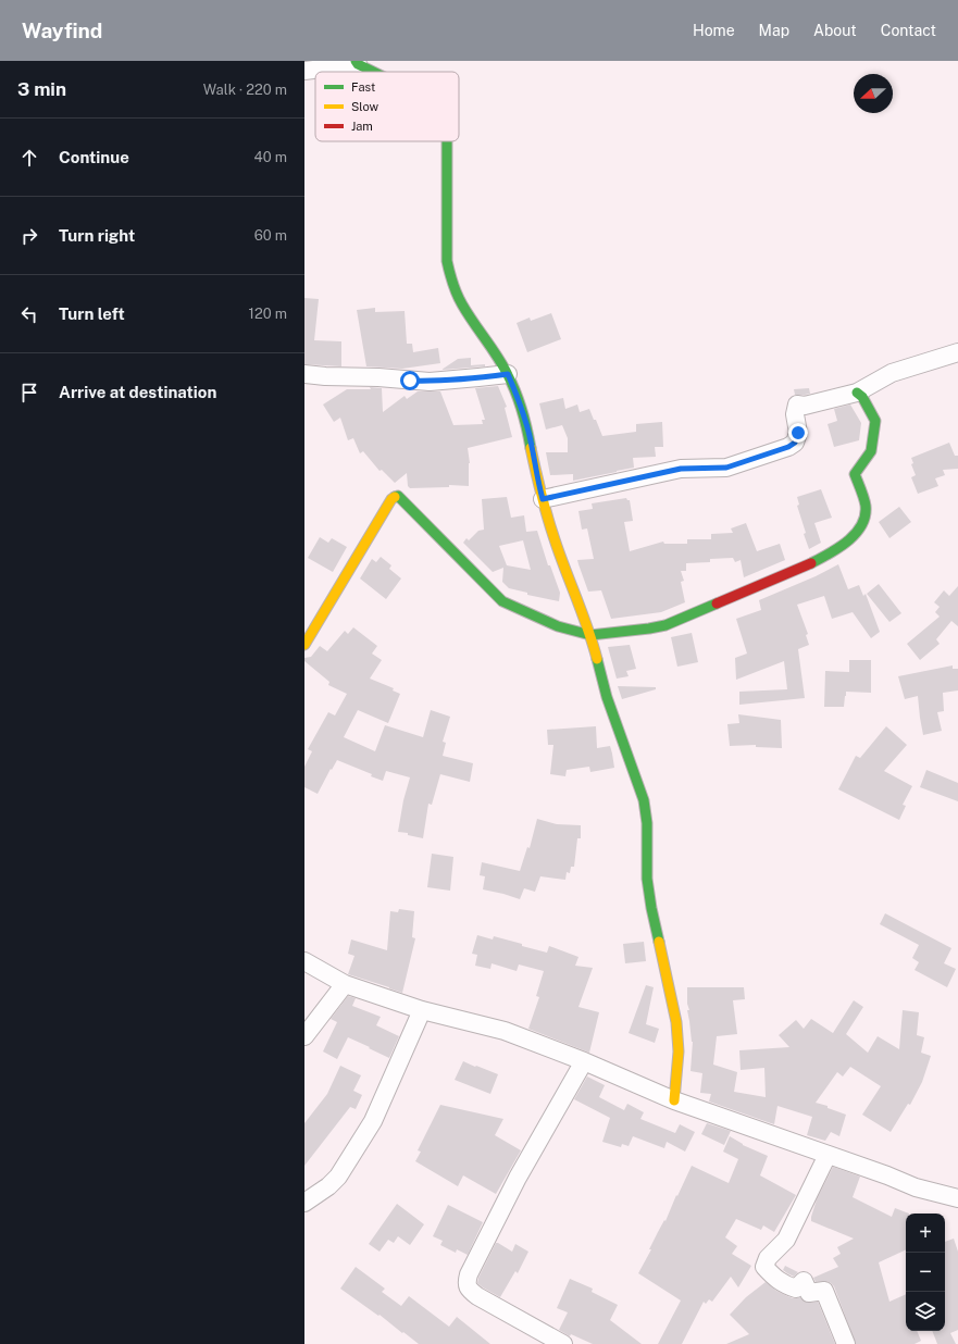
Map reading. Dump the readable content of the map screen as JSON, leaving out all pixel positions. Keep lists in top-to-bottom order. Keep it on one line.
{"legend":["Fast","Slow","Jam"],"north":"left","page":{"header":"Wayfind","nav":["Home","Map","About","Contact"],"heading":["3 min","Walk · 220 m"],"list":[["Continue","40 m"],["Turn right","60 m"],["Turn left","120 m"],"Arrive at destination"],"map_buttons":["+","−"]}}
